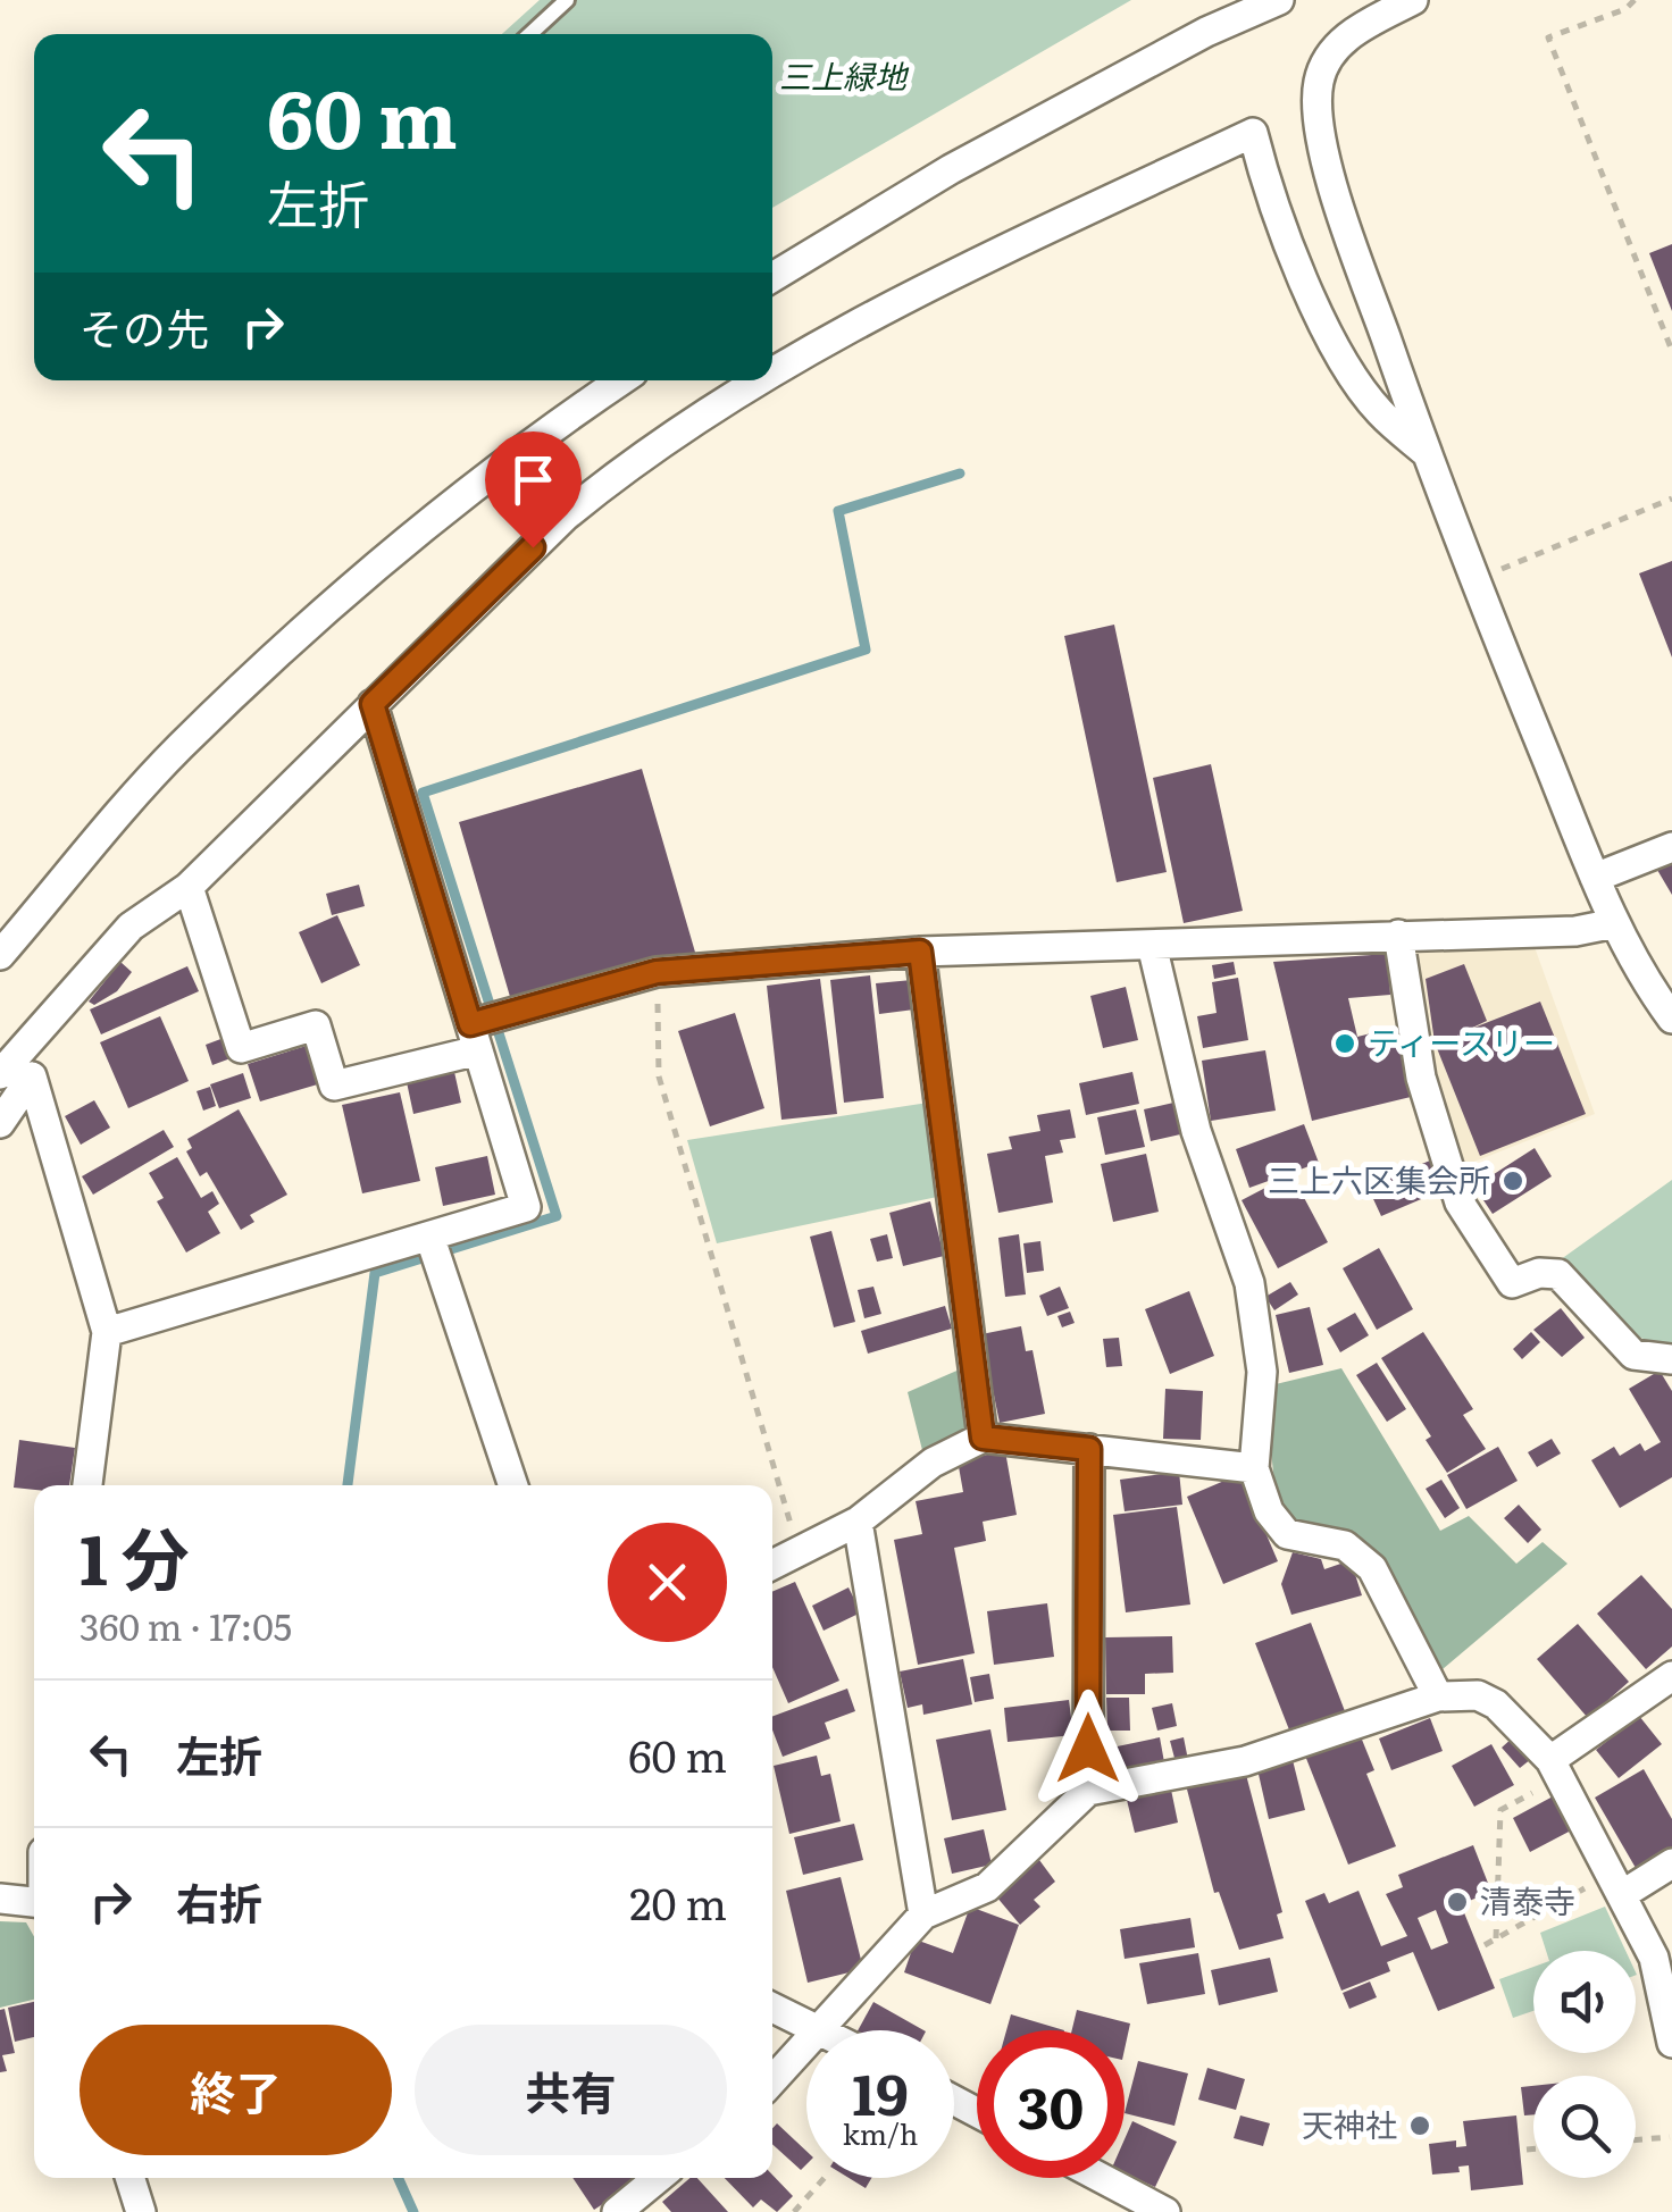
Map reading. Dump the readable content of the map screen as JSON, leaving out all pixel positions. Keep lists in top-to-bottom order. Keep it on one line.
{"parks":["三上緑地"],"places":["ティースリー","三上六区集会所","清泰寺","天神社"],"page":{"turn":["60 m","左折"],"then":"その先","heading":["1 分","360 m · 17:05"],"list":[{"name":"左折","value":"60 m"},{"name":"右折","value":"20 m"}],"buttons":["終了","共有"],"speed":"19 km/h","limit":"30"}}
